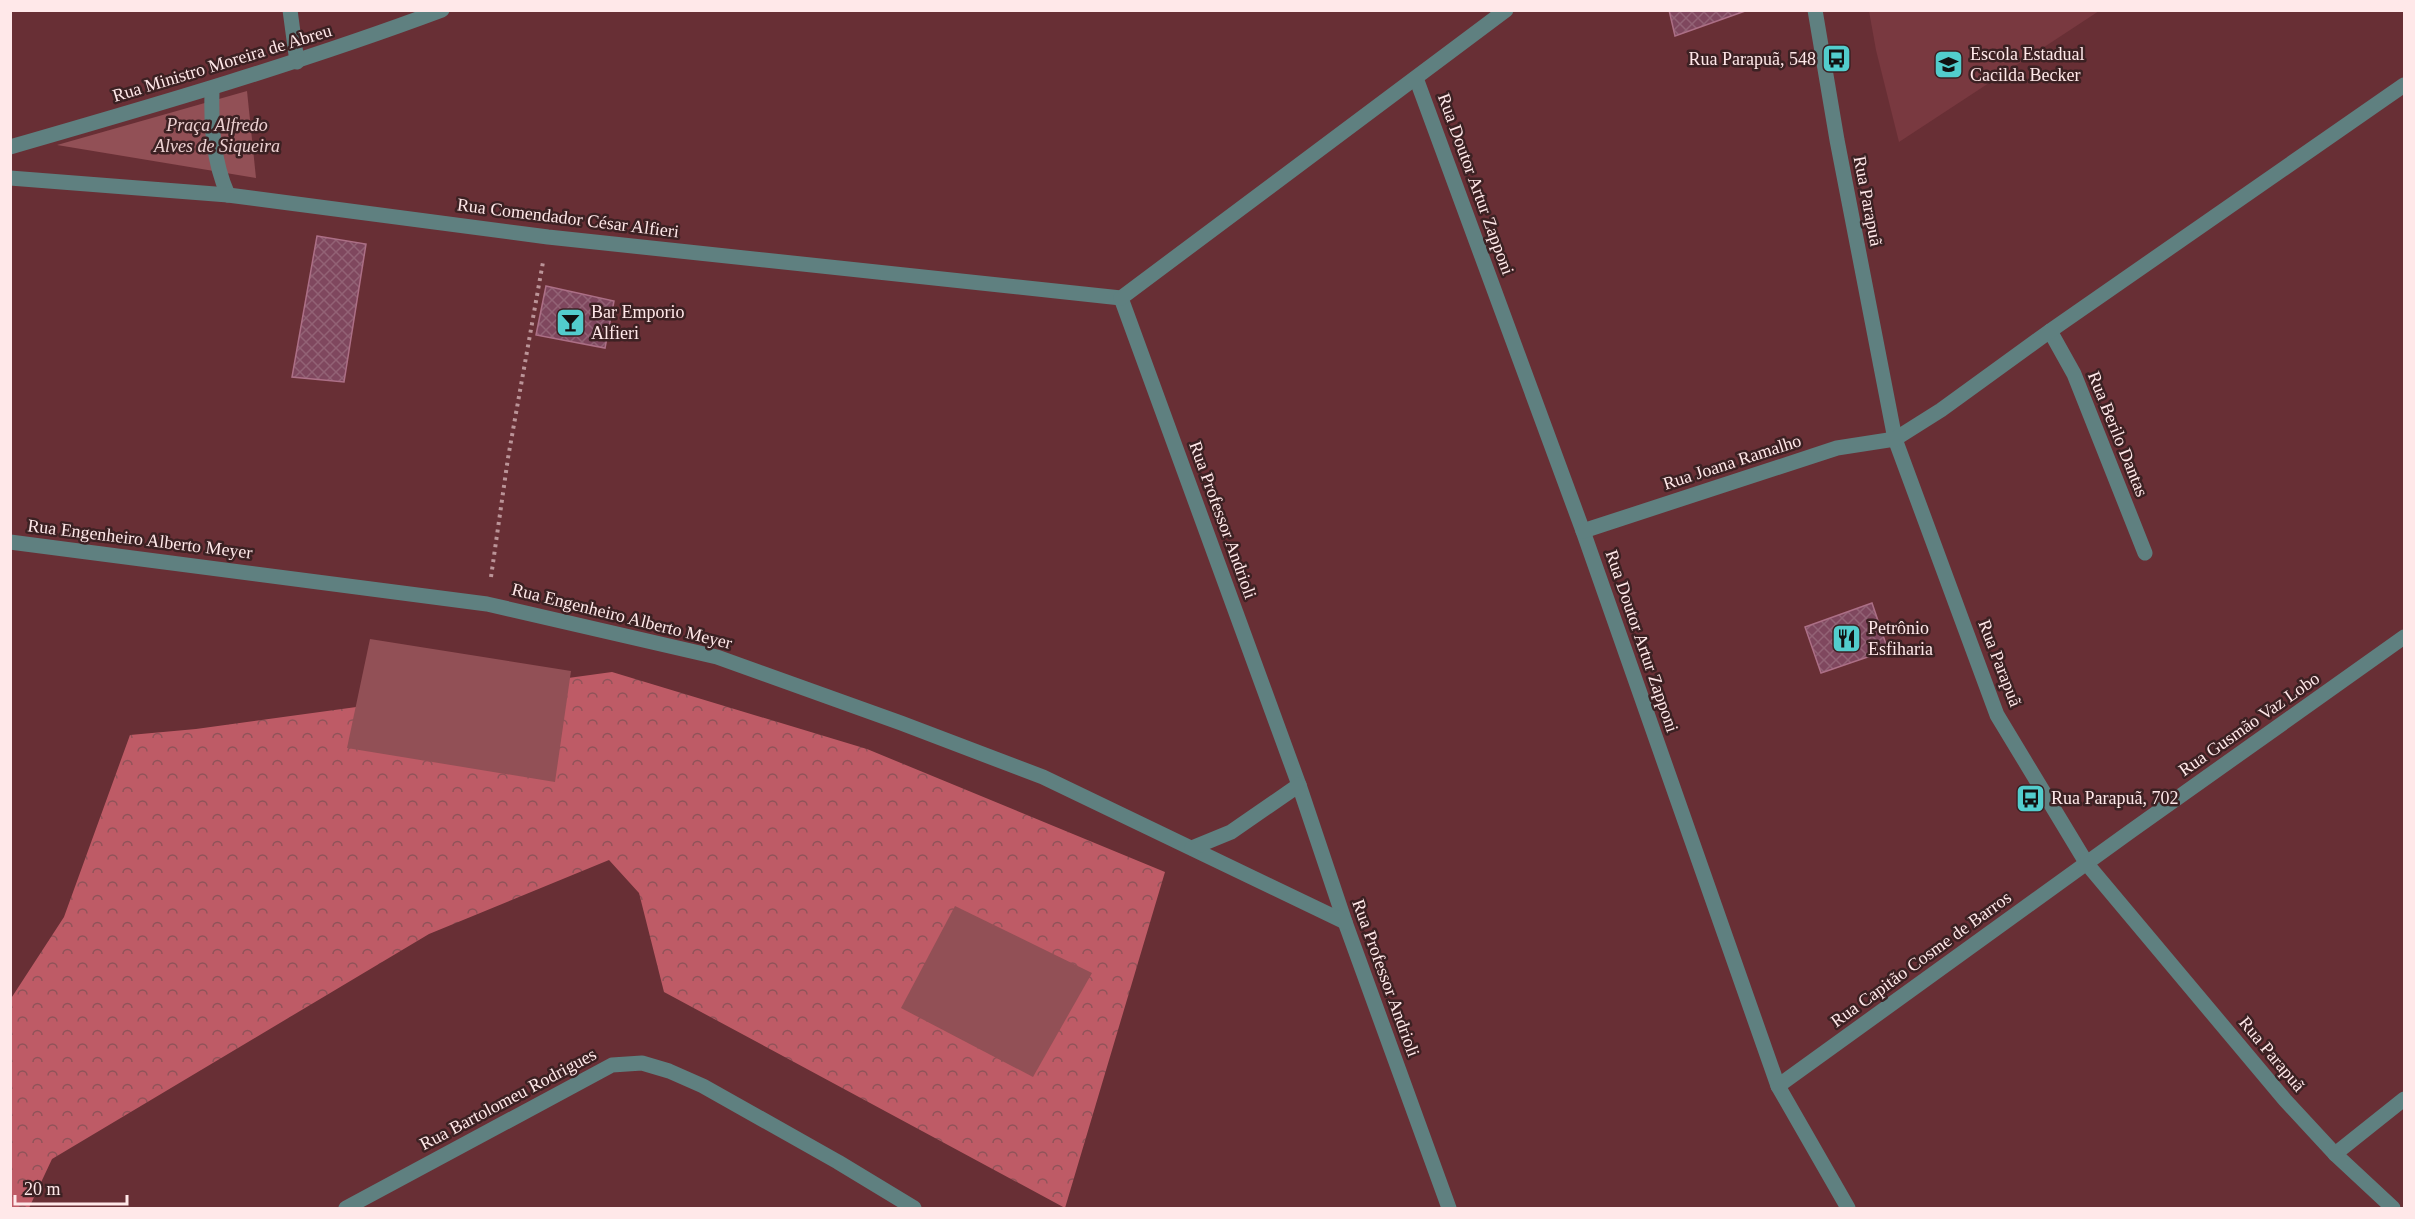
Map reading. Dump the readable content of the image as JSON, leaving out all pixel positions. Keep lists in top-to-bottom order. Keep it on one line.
{"streets":{"street":["Rua Ministro Moreira de Abreu","Rua Doutor Artur Zapponi","Rua Parapuã","Rua Comendador César Alfieri","Rua Berilo Dantas","Rua Joana Ramalho","Rua Professor Andrioli","Rua Engenheiro Alberto Meyer","Rua Gusmão Vaz Lobo","Rua Capitão Cosme de Barros","Rua Bartolomeu Rodrigues"]},"crossings":[["Rua Doutor Artur Zapponi","Rua Joana Ramalho"],["Rua Doutor Artur Zapponi","Rua Capitão Cosme de Barros"],["Rua Parapuã","Rua Joana Ramalho"],["Rua Parapuã","Rua Gusmão Vaz Lobo"],["Rua Parapuã","Rua Capitão Cosme de Barros"],["Rua Comendador César Alfieri","Rua Professor Andrioli"],["Rua Professor Andrioli","Rua Engenheiro Alberto Meyer"],["Rua Gusmão Vaz Lobo","Rua Capitão Cosme de Barros"]],"parks":["Praça Alfredo Alves de Siqueira"],"places":{"bus stop":["Rua Parapuã, 548","Rua Parapuã, 702"],"school or university":["Escola Estadual Cacilda Becker"],"bar":["Bar Emporio Alfieri"],"restaurant":["Petrônio Esfiharia"]},"scale_bar":"20 m"}
